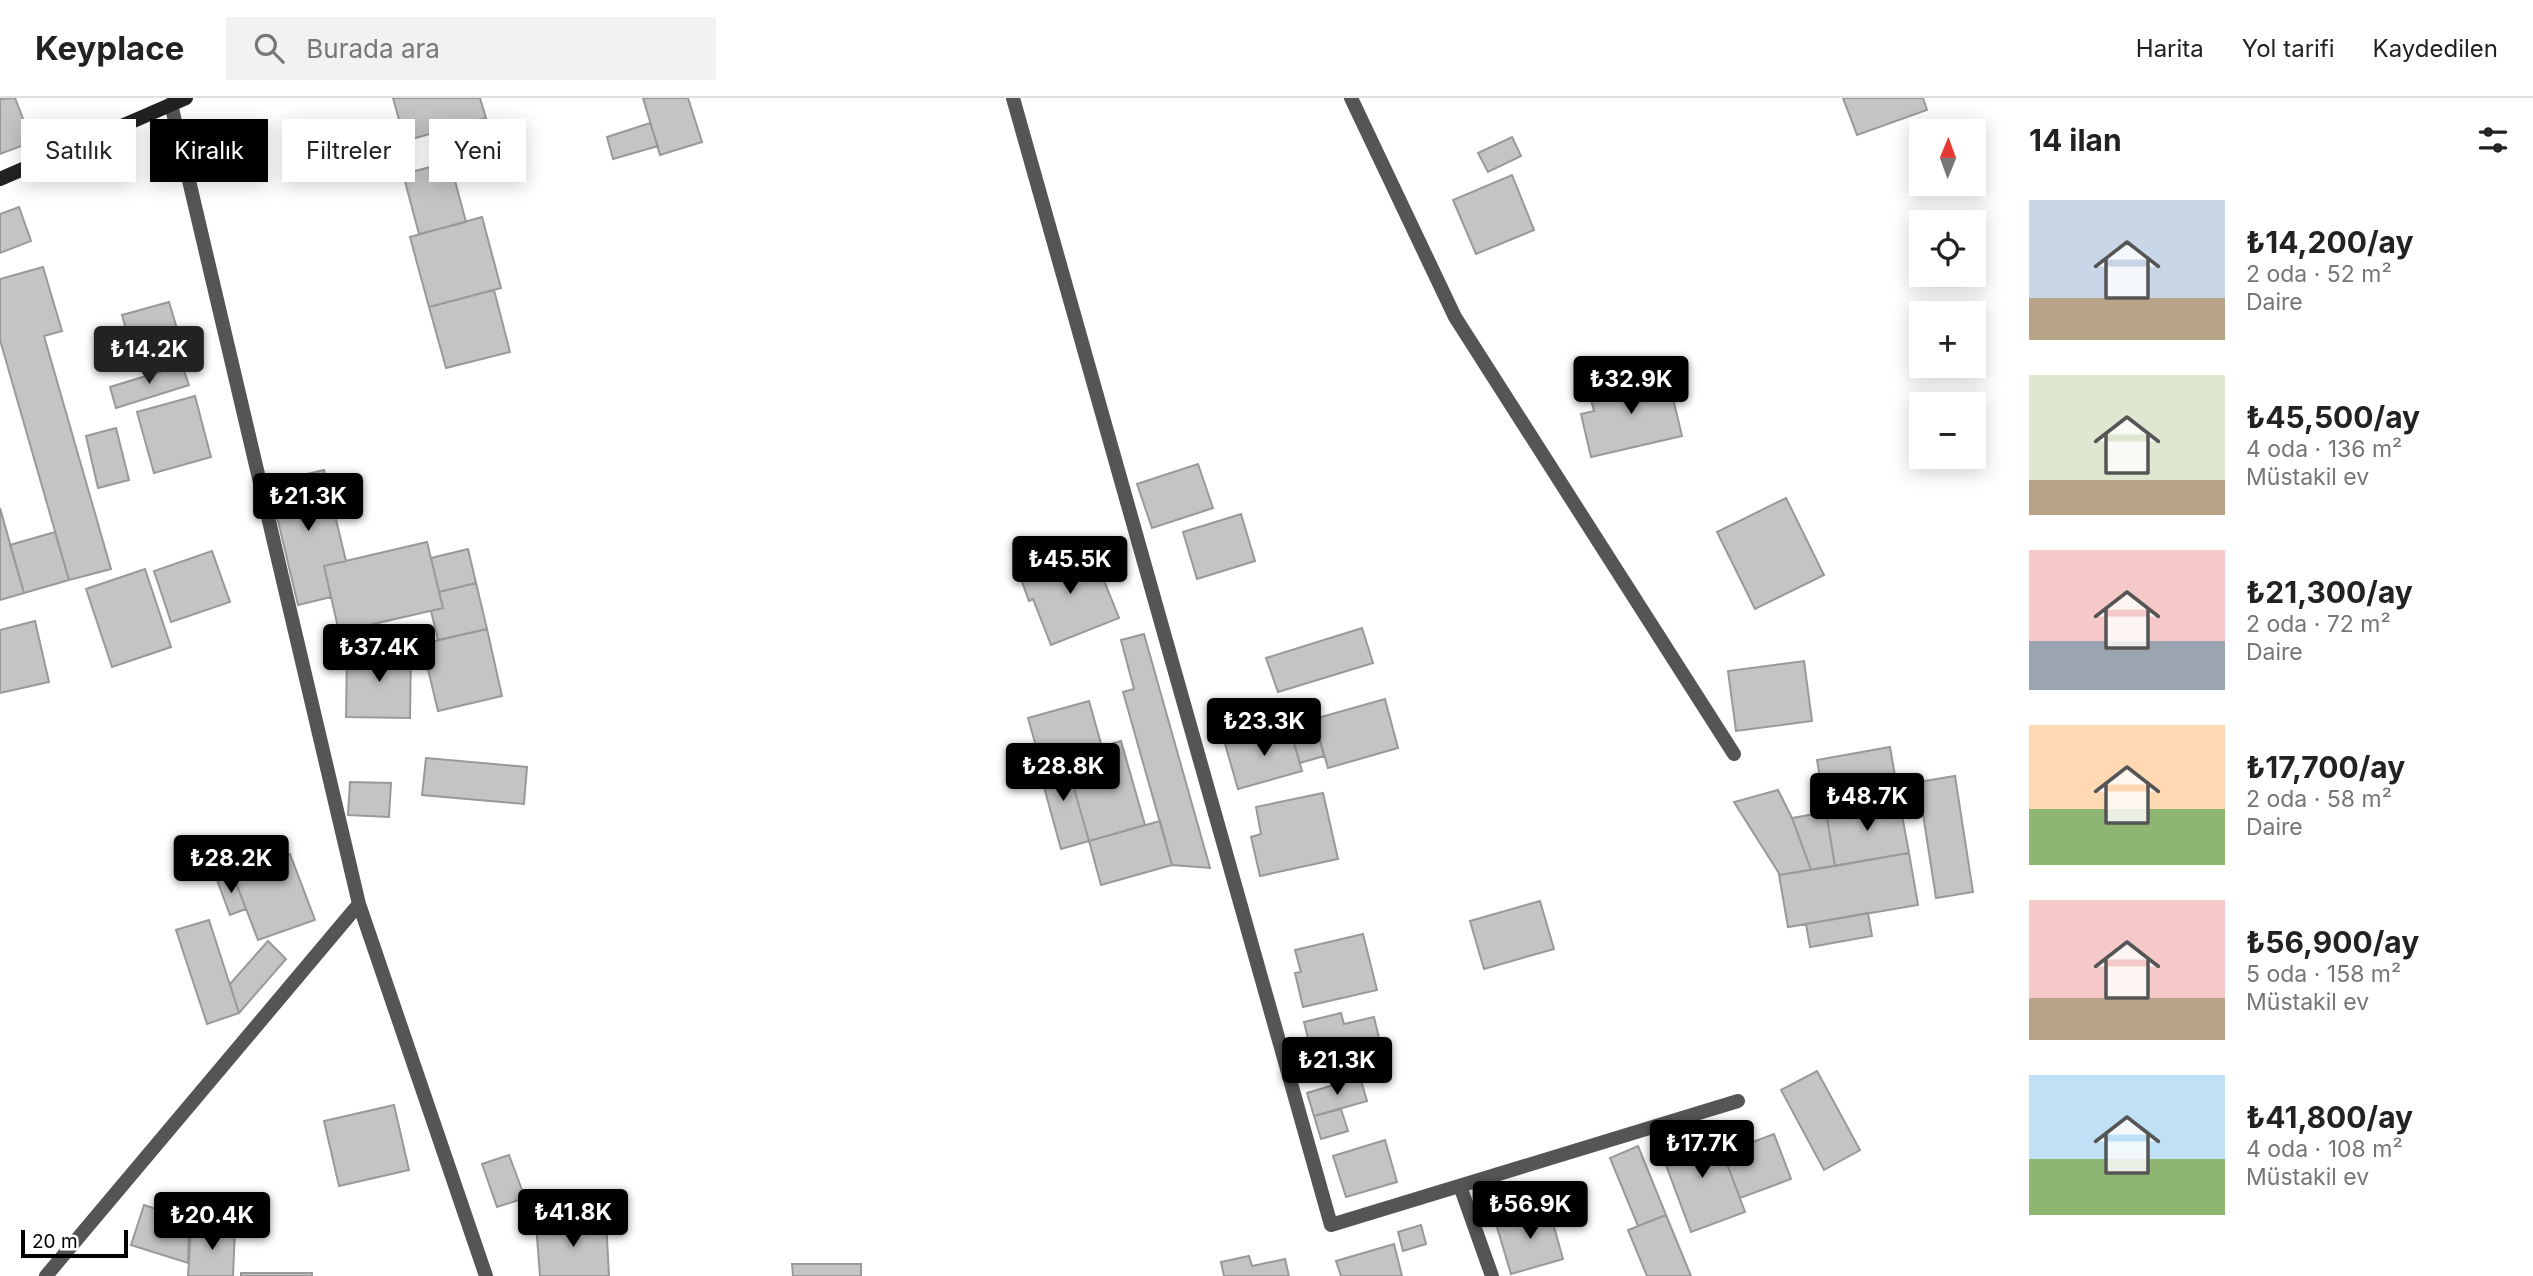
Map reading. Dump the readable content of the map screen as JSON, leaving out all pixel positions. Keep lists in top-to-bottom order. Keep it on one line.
{"scale_bar":"20 m","north":"top","page":{"header":"Keyplace","search":"Burada ara","nav":["Harita","Yol tarifi","Kaydedilen"],"heading":"14 ilan","map_buttons":["+","−"],"chip":["Satılık","Kiralık","Filtreler","Yeni"],"list":[{"name":"₺14,200/ay","note":"2 oda · 52 m² · Daire"},{"name":"₺45,500/ay","note":"4 oda · 136 m² · Müstakil ev"},{"name":"₺21,300/ay","note":"2 oda · 72 m² · Daire"},{"name":"₺17,700/ay","note":"2 oda · 58 m² · Daire"},{"name":"₺56,900/ay","note":"5 oda · 158 m² · Müstakil ev"},{"name":"₺41,800/ay","note":"4 oda · 108 m² · Müstakil ev"}],"price":["₺14.2K","₺32.9K","₺21.3K","₺45.5K","₺37.4K","₺23.3K","₺28.8K","₺48.7K","₺28.2K","₺21.3K","₺17.7K","₺56.9K","₺41.8K","₺20.4K"],"scale":"20 m"}}
